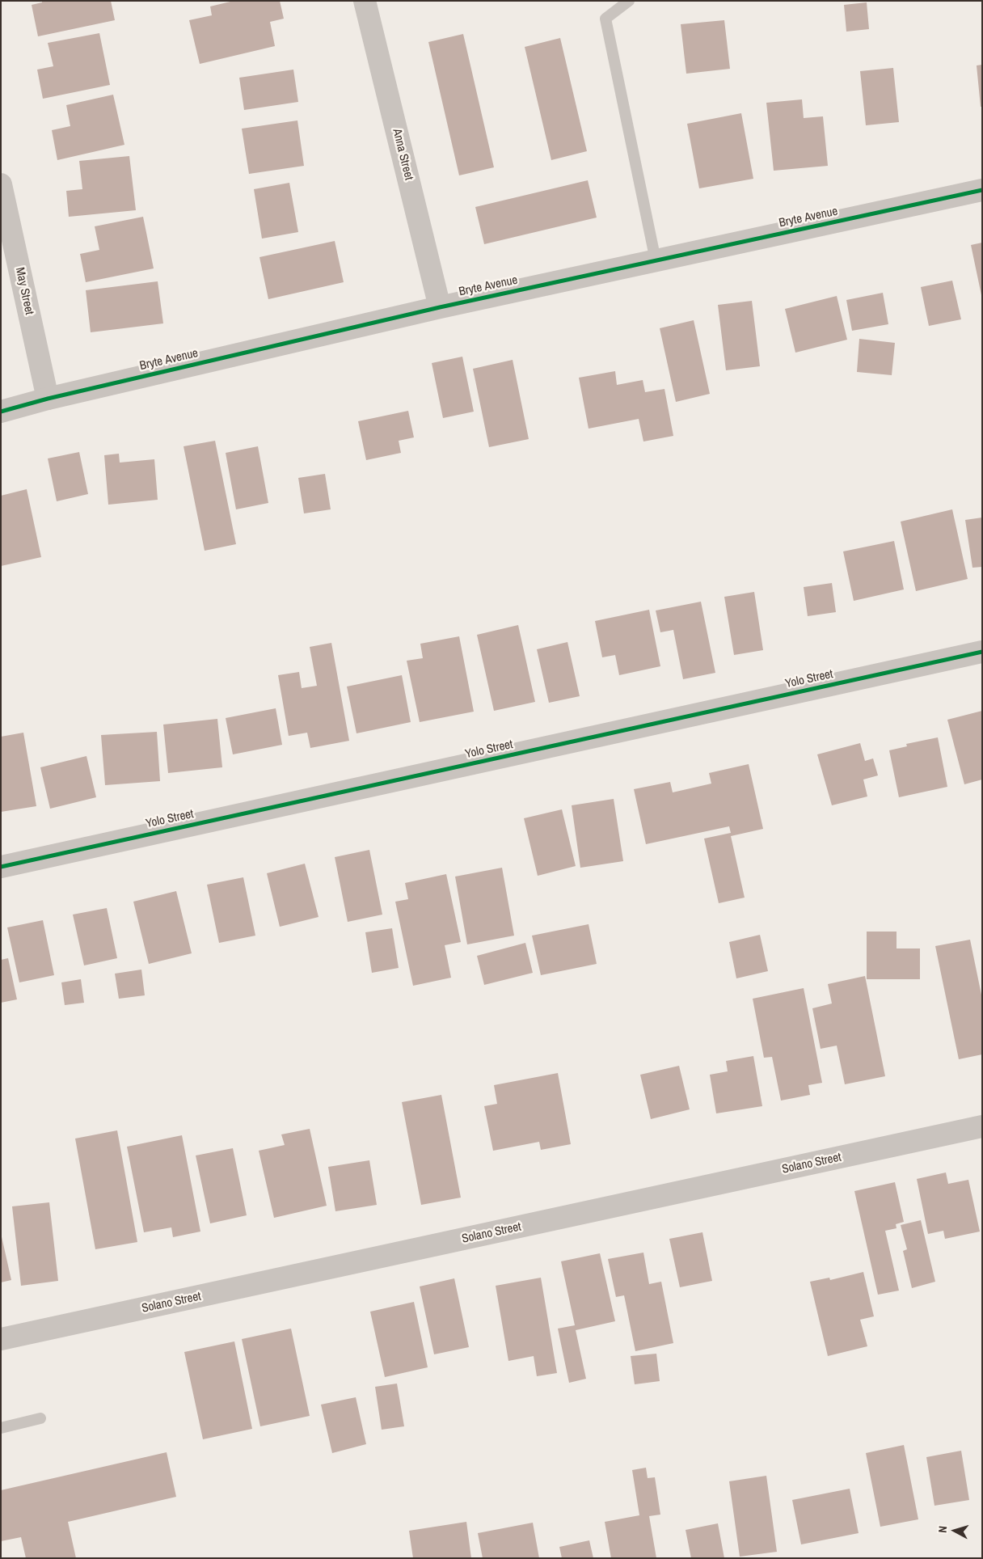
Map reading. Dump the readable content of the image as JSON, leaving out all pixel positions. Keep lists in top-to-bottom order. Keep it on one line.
{"streets":{"street":["Anna Street","Bryte Avenue","May Street","Yolo Street","Solano Street"]},"crossings":[["Anna Street","Bryte Avenue"],["Bryte Avenue","May Street"]],"north":"left"}
